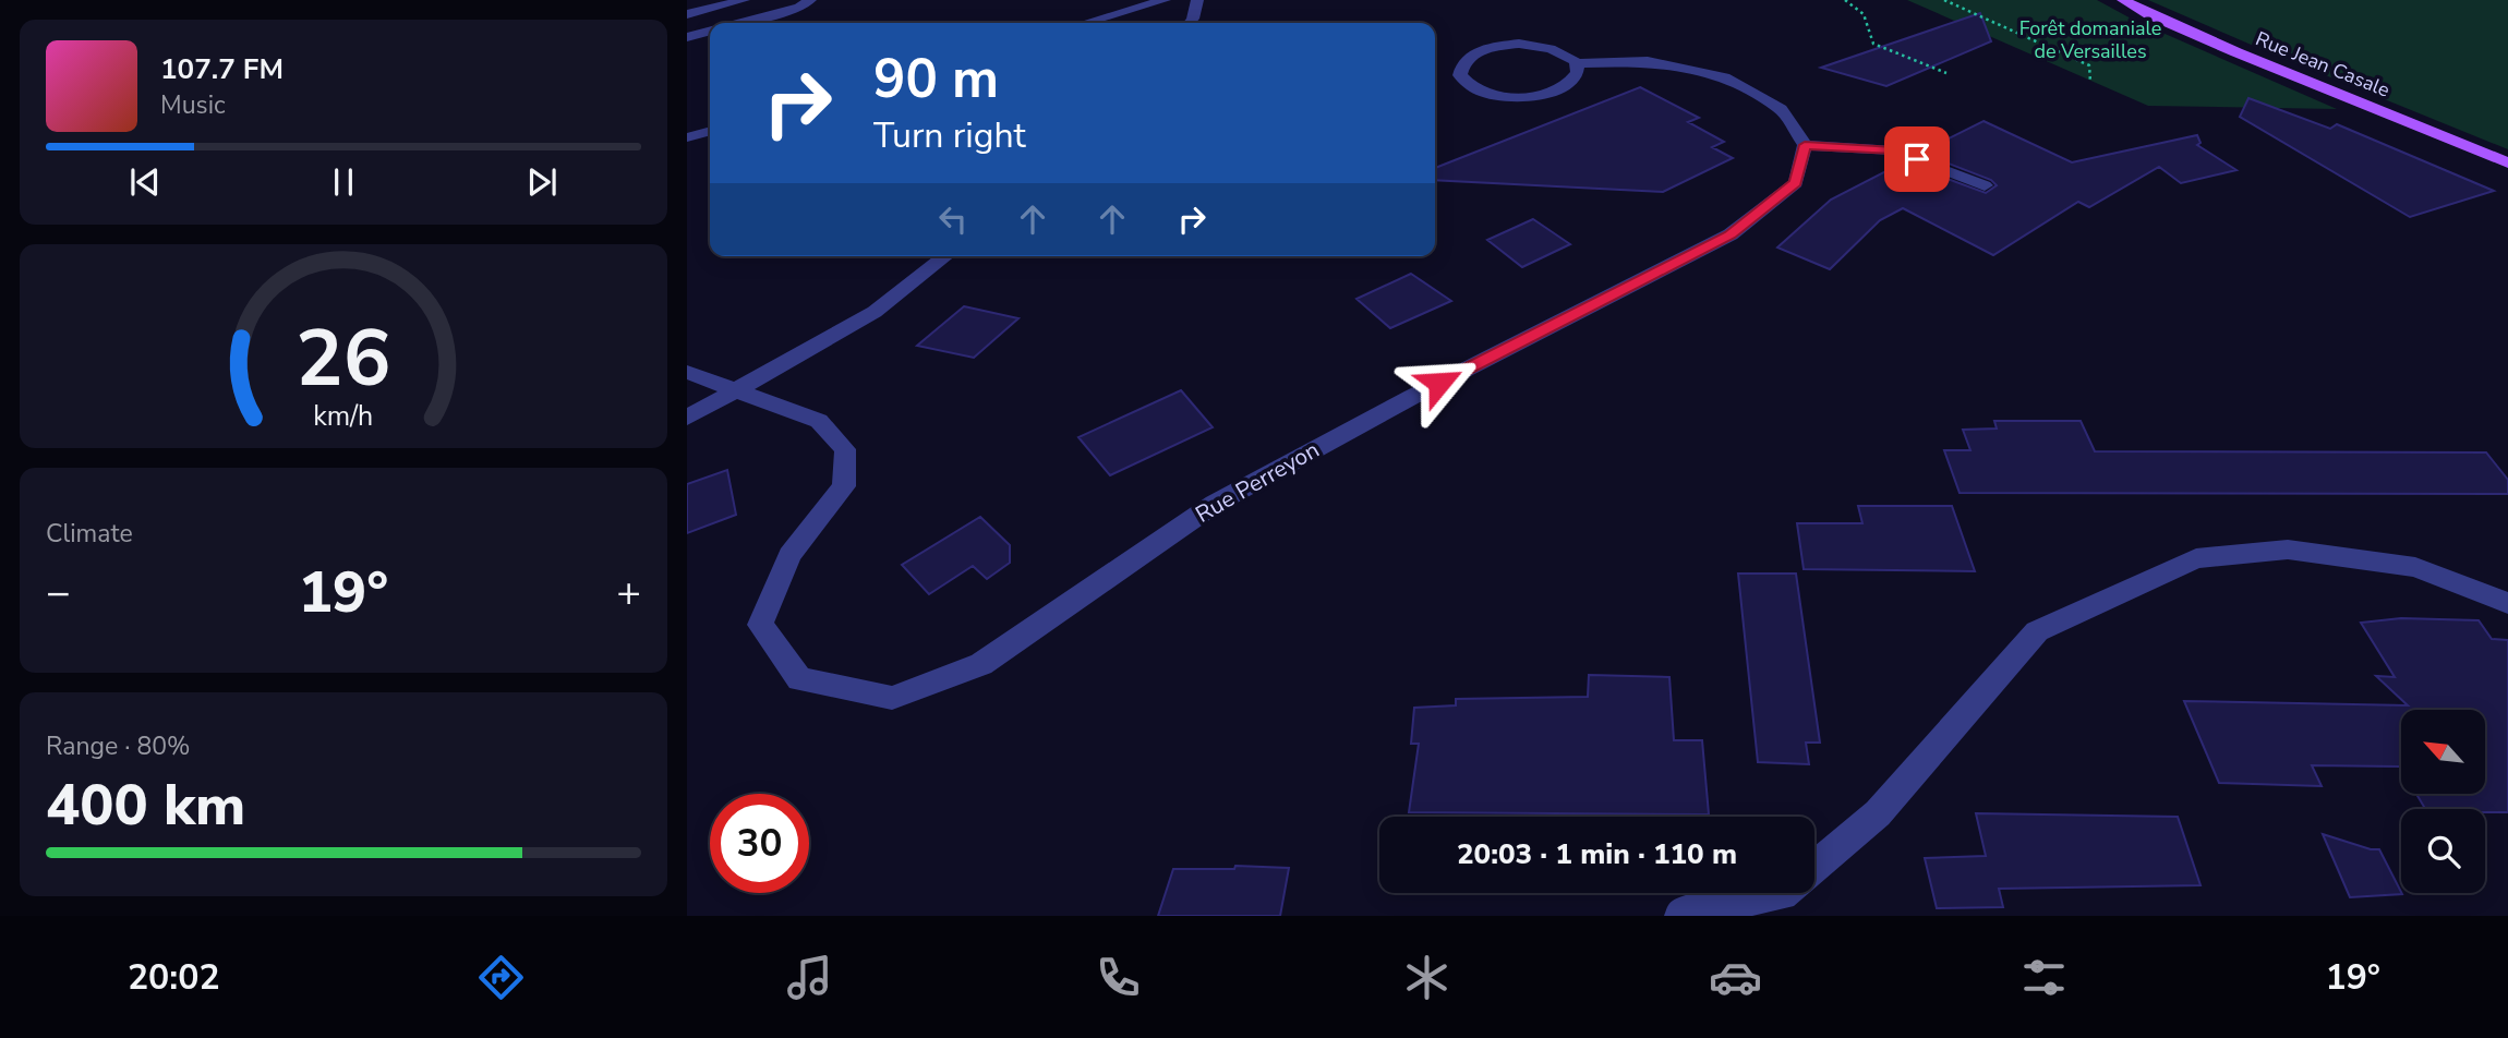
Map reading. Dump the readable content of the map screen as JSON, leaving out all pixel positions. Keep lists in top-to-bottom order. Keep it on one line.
{"streets":{"main road":["Rue Jean Casale"],"street":["Rue Perreyon"]},"parks":["Forêt domaniale de Versailles"],"north":"top left","page":{"turn":["90 m","Turn right"],"song":["107.7 FM","Music"],"tile":["Climate",["Range · 80%","400 km"]],"heat":["−","19°","+"],"limit":"30","trip":"20:03 · 1 min · 110 m","tabs":["20:02","19°"],"gauge":["26","km/h"]}}
